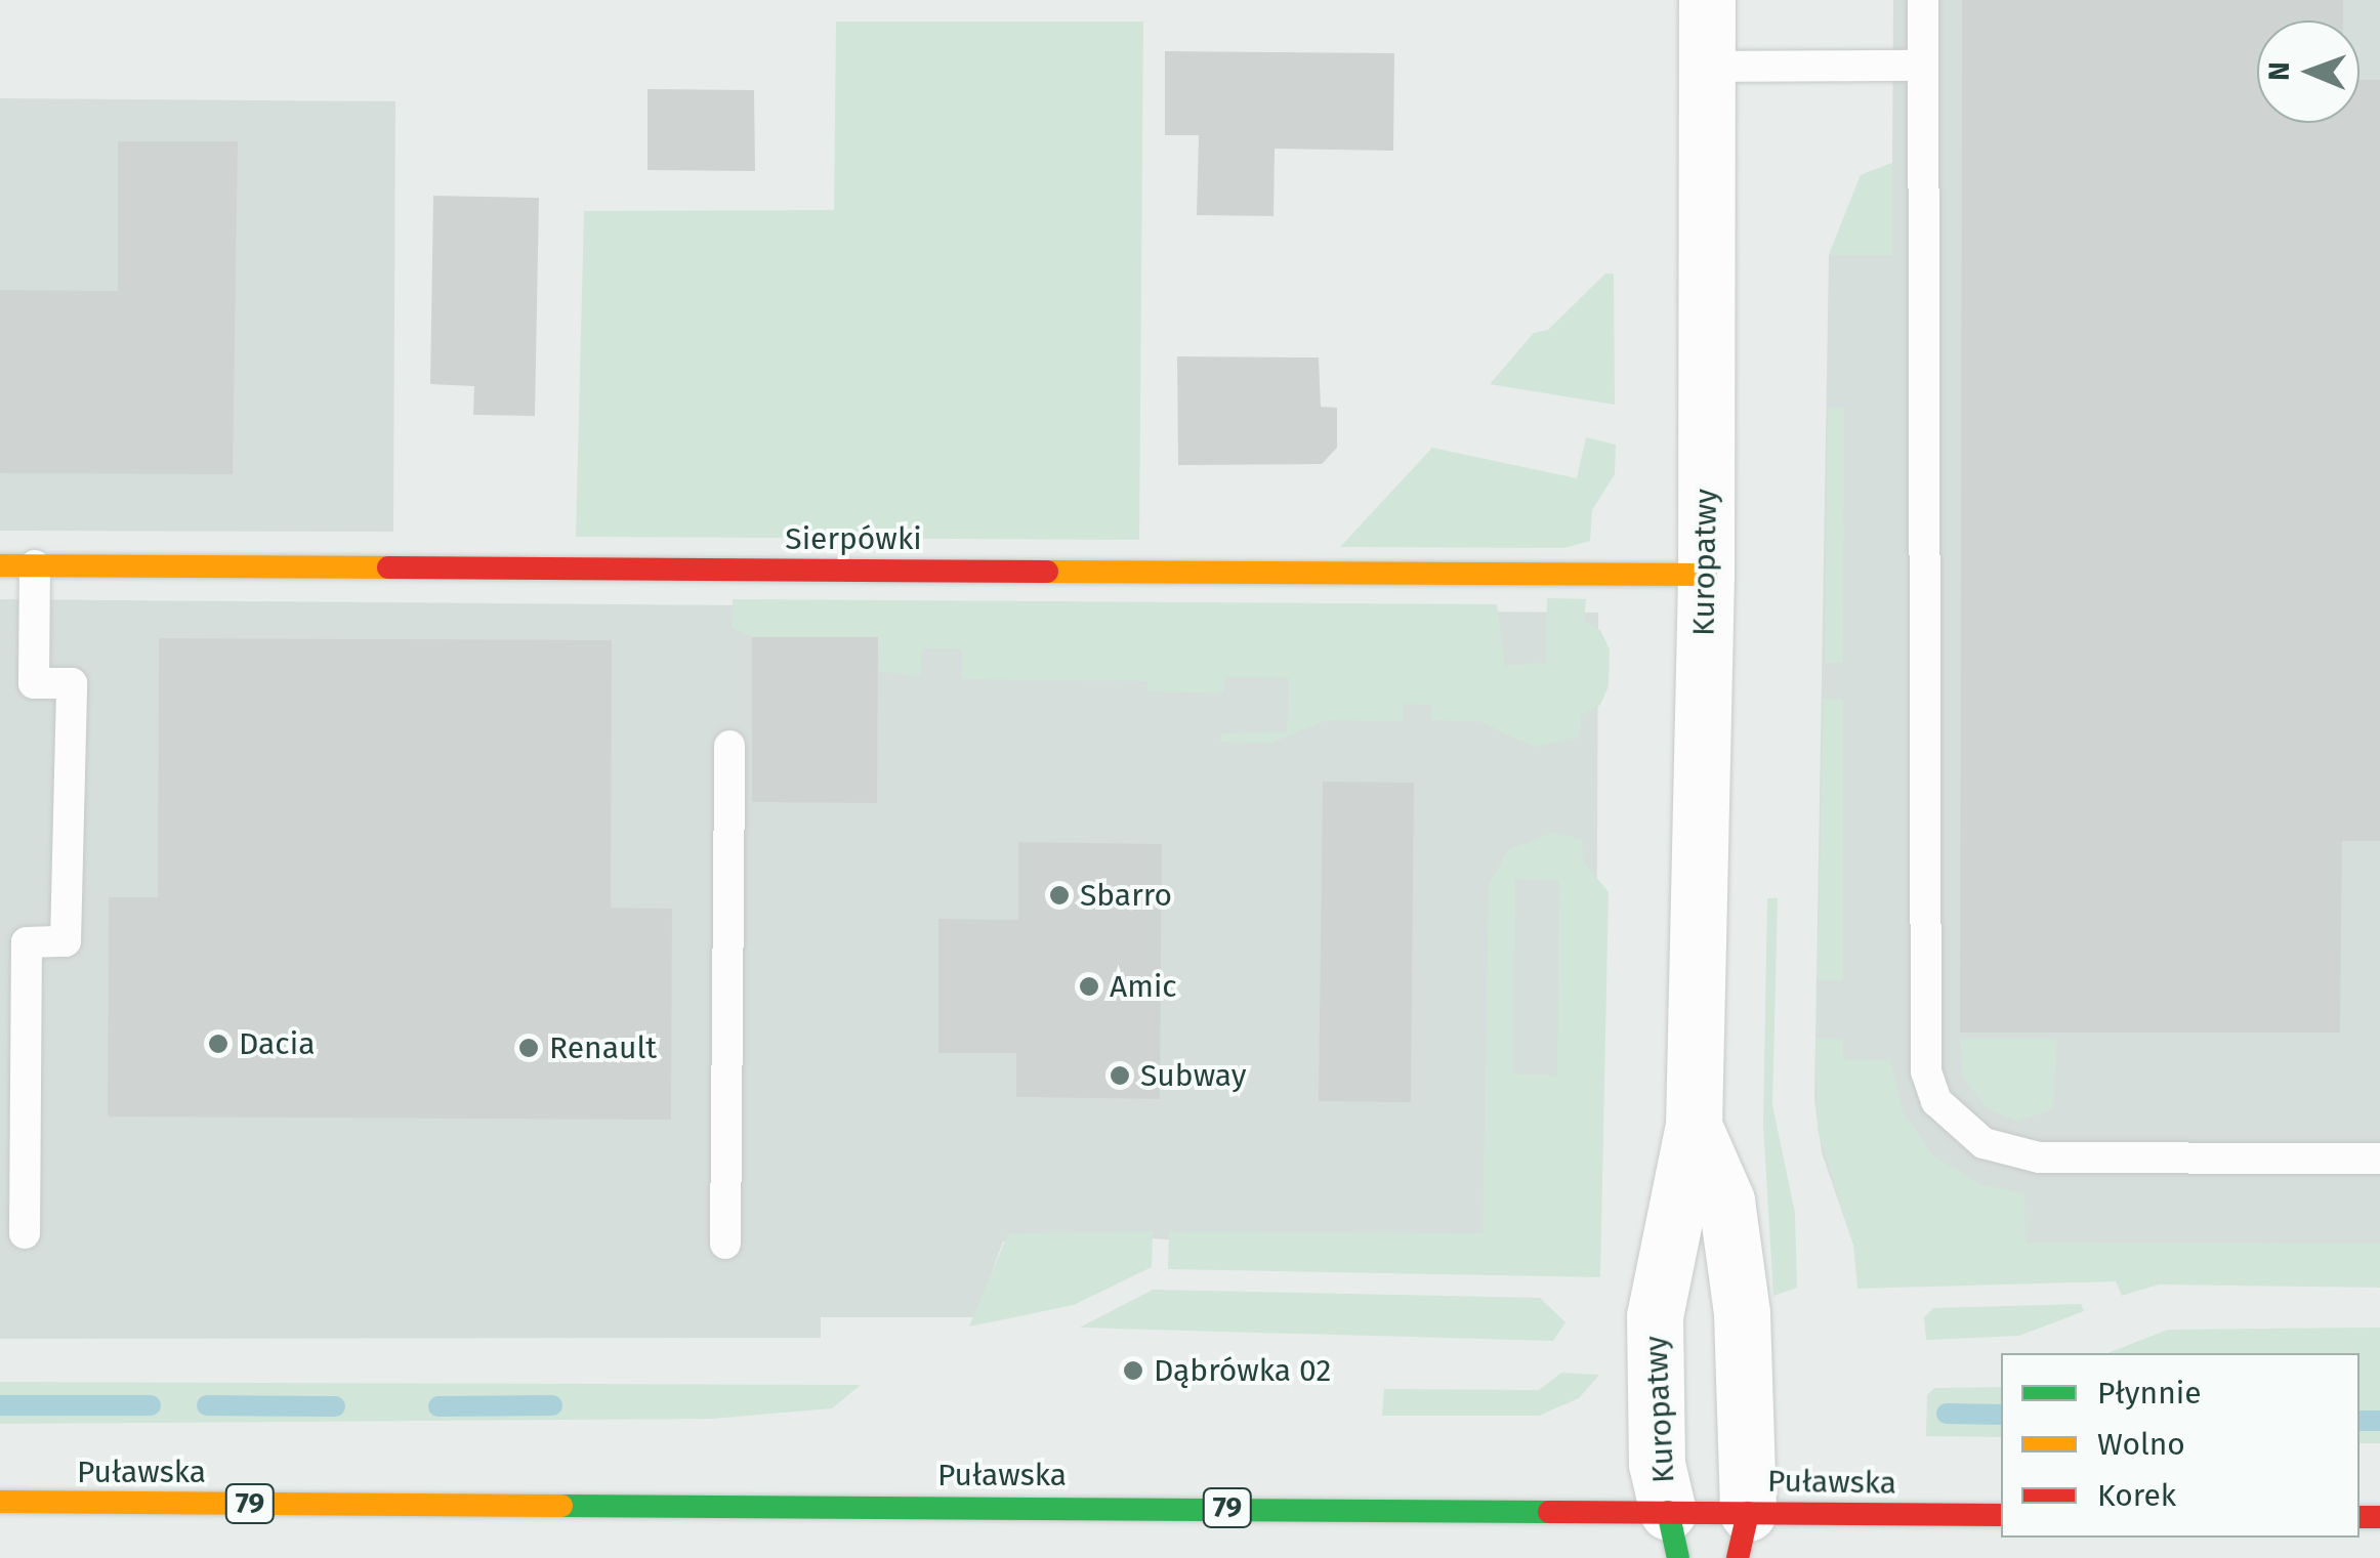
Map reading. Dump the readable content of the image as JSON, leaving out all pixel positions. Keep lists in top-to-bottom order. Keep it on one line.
{"streets":{"main road":["Sierpówki","Puławska","79"],"street":["Kuropatwy"]},"crossings":[["Sierpówki","Kuropatwy"],["Kuropatwy","Puławska"]],"places":["Sbarro","Amic","Dacia","Renault","Subway","Dąbrówka 02"],"legend":["Płynnie","Wolno","Korek"],"north":"left"}
